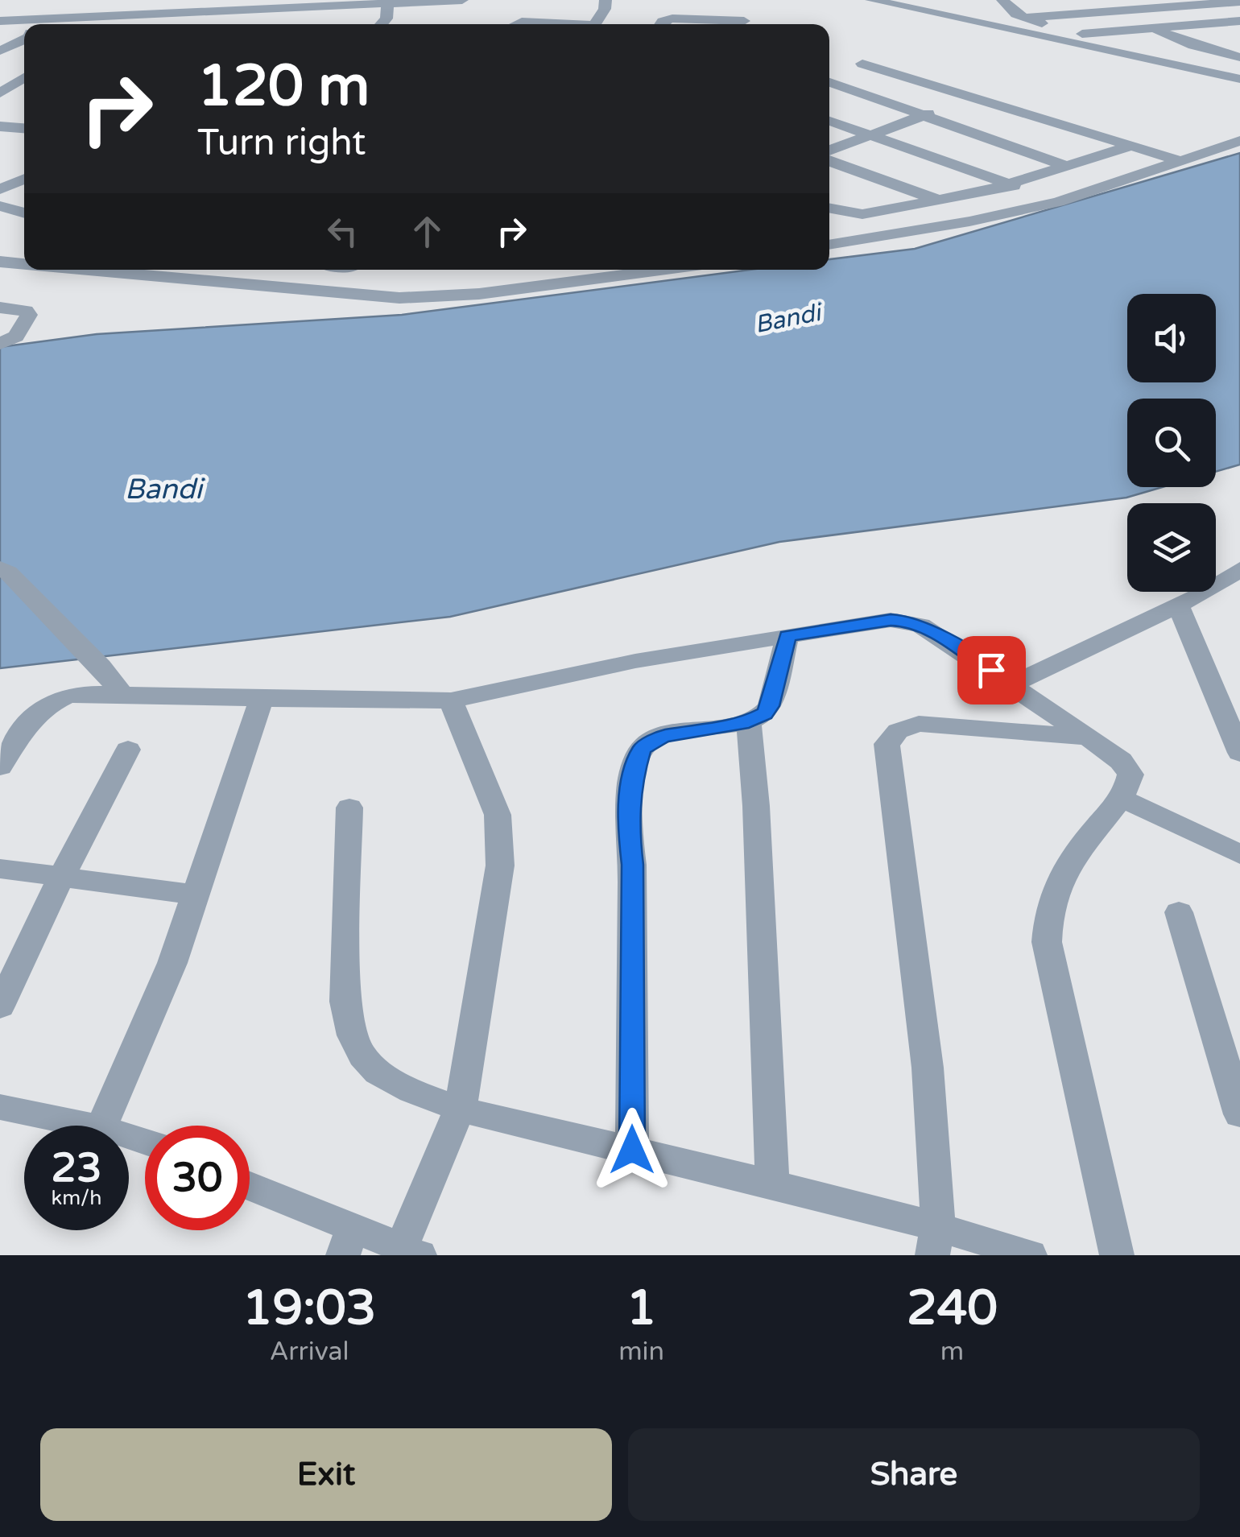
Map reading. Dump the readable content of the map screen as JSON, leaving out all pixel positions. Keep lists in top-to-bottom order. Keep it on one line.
{"water":["Bandi"],"page":{"turn":["120 m","Turn right"],"speed":"23 km/h","limit":"30","eta":["19:03","Arrival","1","min","240","m"],"buttons":["Exit","Share"]}}
